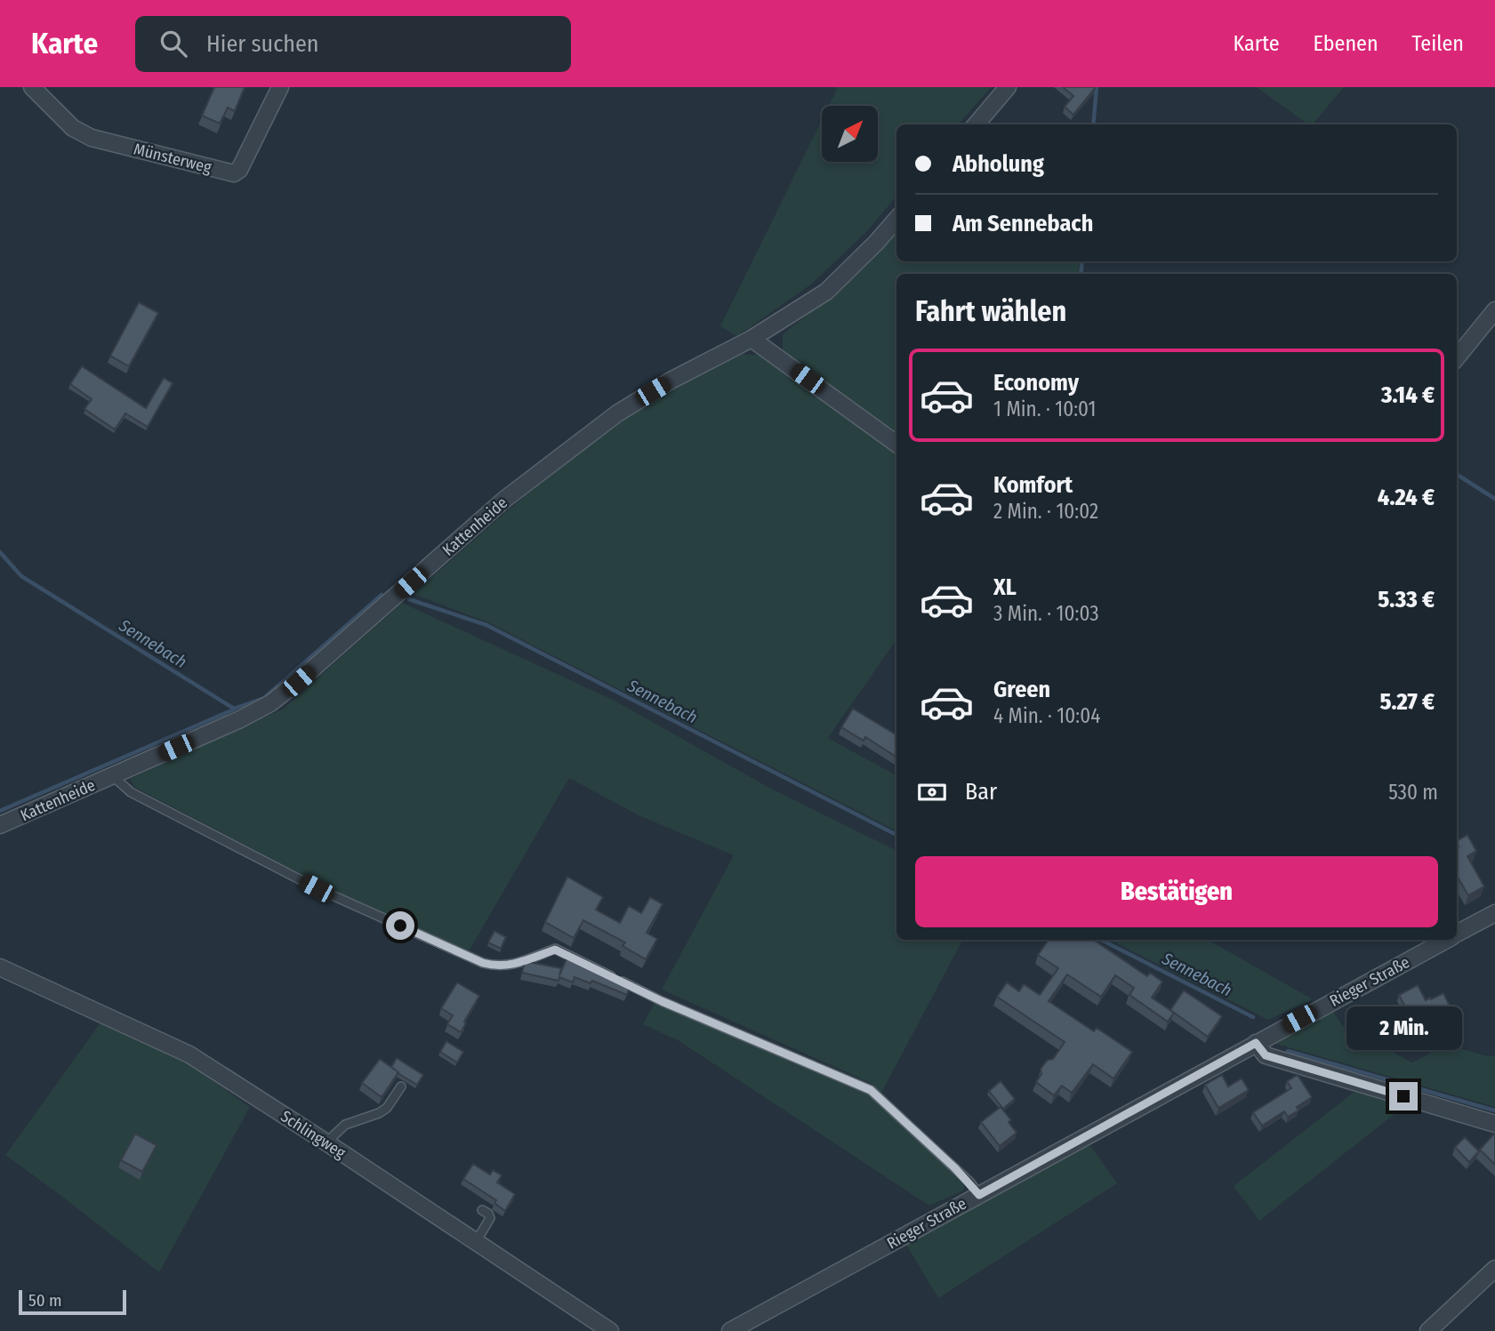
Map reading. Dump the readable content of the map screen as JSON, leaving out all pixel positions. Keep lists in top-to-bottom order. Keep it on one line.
{"streets":{"street":["Münsterweg","Kattenheide","Rieger Straße","Schlingweg"]},"water":["Sennebach"],"scale_bar":"50 m","north":"top right","page":{"header":"Karte","search":"Hier suchen","nav":["Karte","Ebenen","Teilen"],"banner":["Abholung","Am Sennebach"],"heading":"Fahrt wählen","list":[{"name":"Economy","note":"1 Min. · 10:01","value":"3.14 €"},{"name":"Komfort","note":"2 Min. · 10:02","value":"4.24 €"},{"name":"XL","note":"3 Min. · 10:03","value":"5.33 €"},{"name":"Green","note":"4 Min. · 10:04","value":"5.27 €"}],"pay":["Bar","530 m"],"buttons":"Bestätigen","bubble":"2 Min.","scale":"50 m"}}
